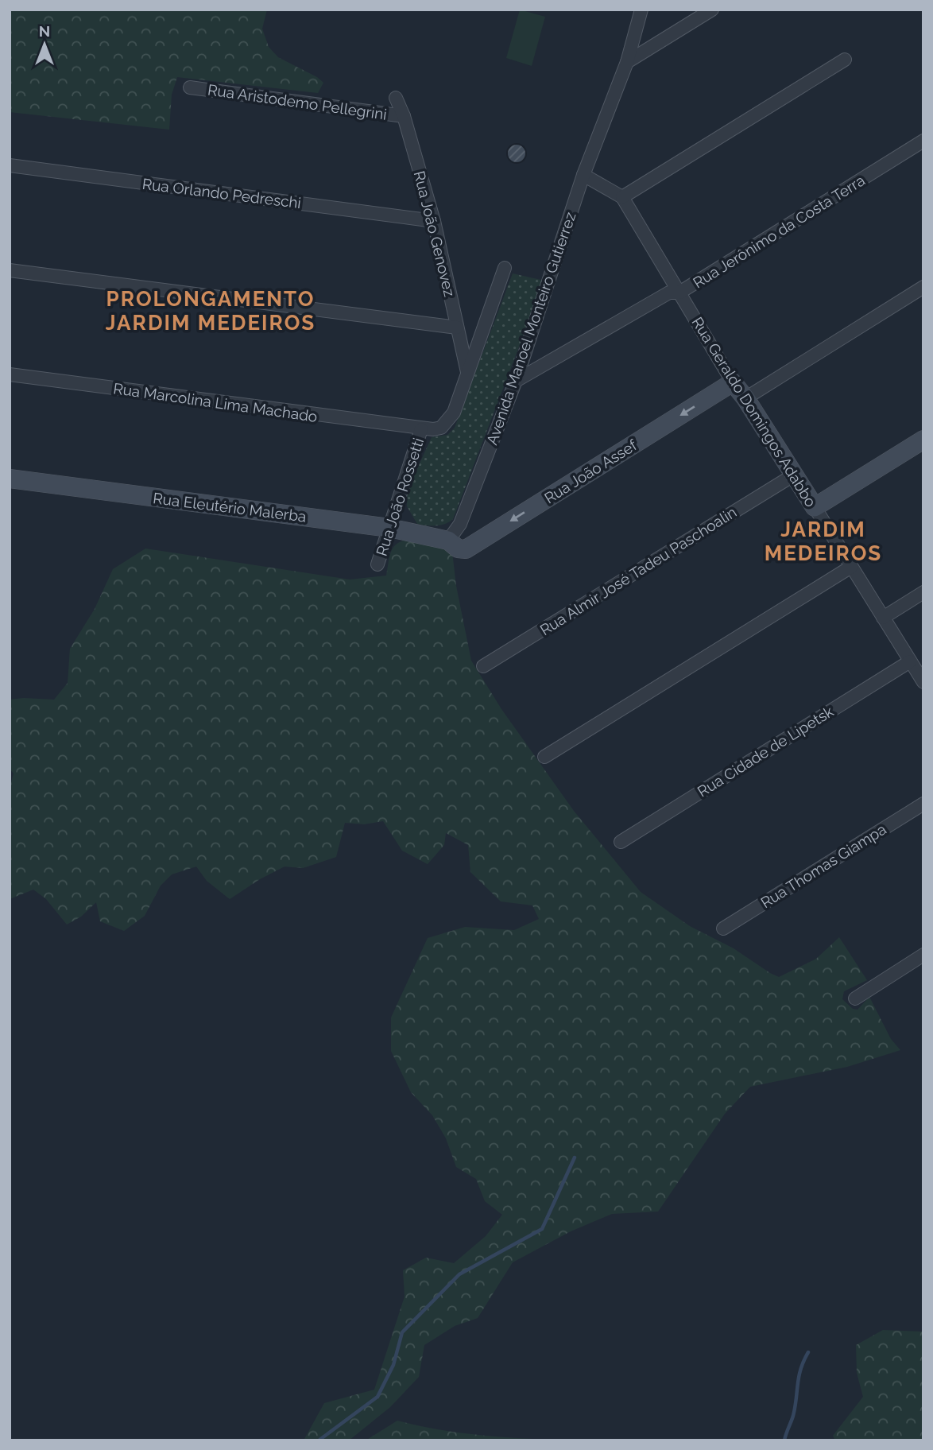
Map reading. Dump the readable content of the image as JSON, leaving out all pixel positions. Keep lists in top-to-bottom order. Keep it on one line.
{"streets":{"street":["Rua Aristodemo Pellegrini","Rua Orlando Pedreschi","Rua Jerônimo da Costa Terra","Rua João Genovez","Avenida Manoel Monteiro Gutierrez","Rua Marcolina Lima Machado","Rua Geraldo Domingos Adabbo","Rua João Assef","Rua João Rossetti","Rua Eleutério Malerba","Rua Almir José Tadeu Paschoalin","Rua Cidade de Lipetsk","Rua Thomas Giampa"]},"crossings":[["Rua Aristodemo Pellegrini","Rua João Genovez"],["Rua Orlando Pedreschi","Rua João Genovez"],["Rua Jerônimo da Costa Terra","Avenida Manoel Monteiro Gutierrez"],["Rua Jerônimo da Costa Terra","Rua Geraldo Domingos Adabbo"],["Avenida Manoel Monteiro Gutierrez","Rua João Assef"],["Avenida Manoel Monteiro Gutierrez","Rua Eleutério Malerba"],["Rua Marcolina Lima Machado","Rua João Rossetti"],["Rua Geraldo Domingos Adabbo","Rua João Assef"],["Rua Geraldo Domingos Adabbo","Rua Almir José Tadeu Paschoalin"],["Rua Geraldo Domingos Adabbo","Rua Cidade de Lipetsk"],["Rua João Assef","Rua Eleutério Malerba"],["Rua João Rossetti","Rua Eleutério Malerba"]],"one_way":["Rua João Assef"],"districts":["PROLONGAMENTO JARDIM MEDEIROS","JARDIM MEDEIROS"],"north":"top"}
